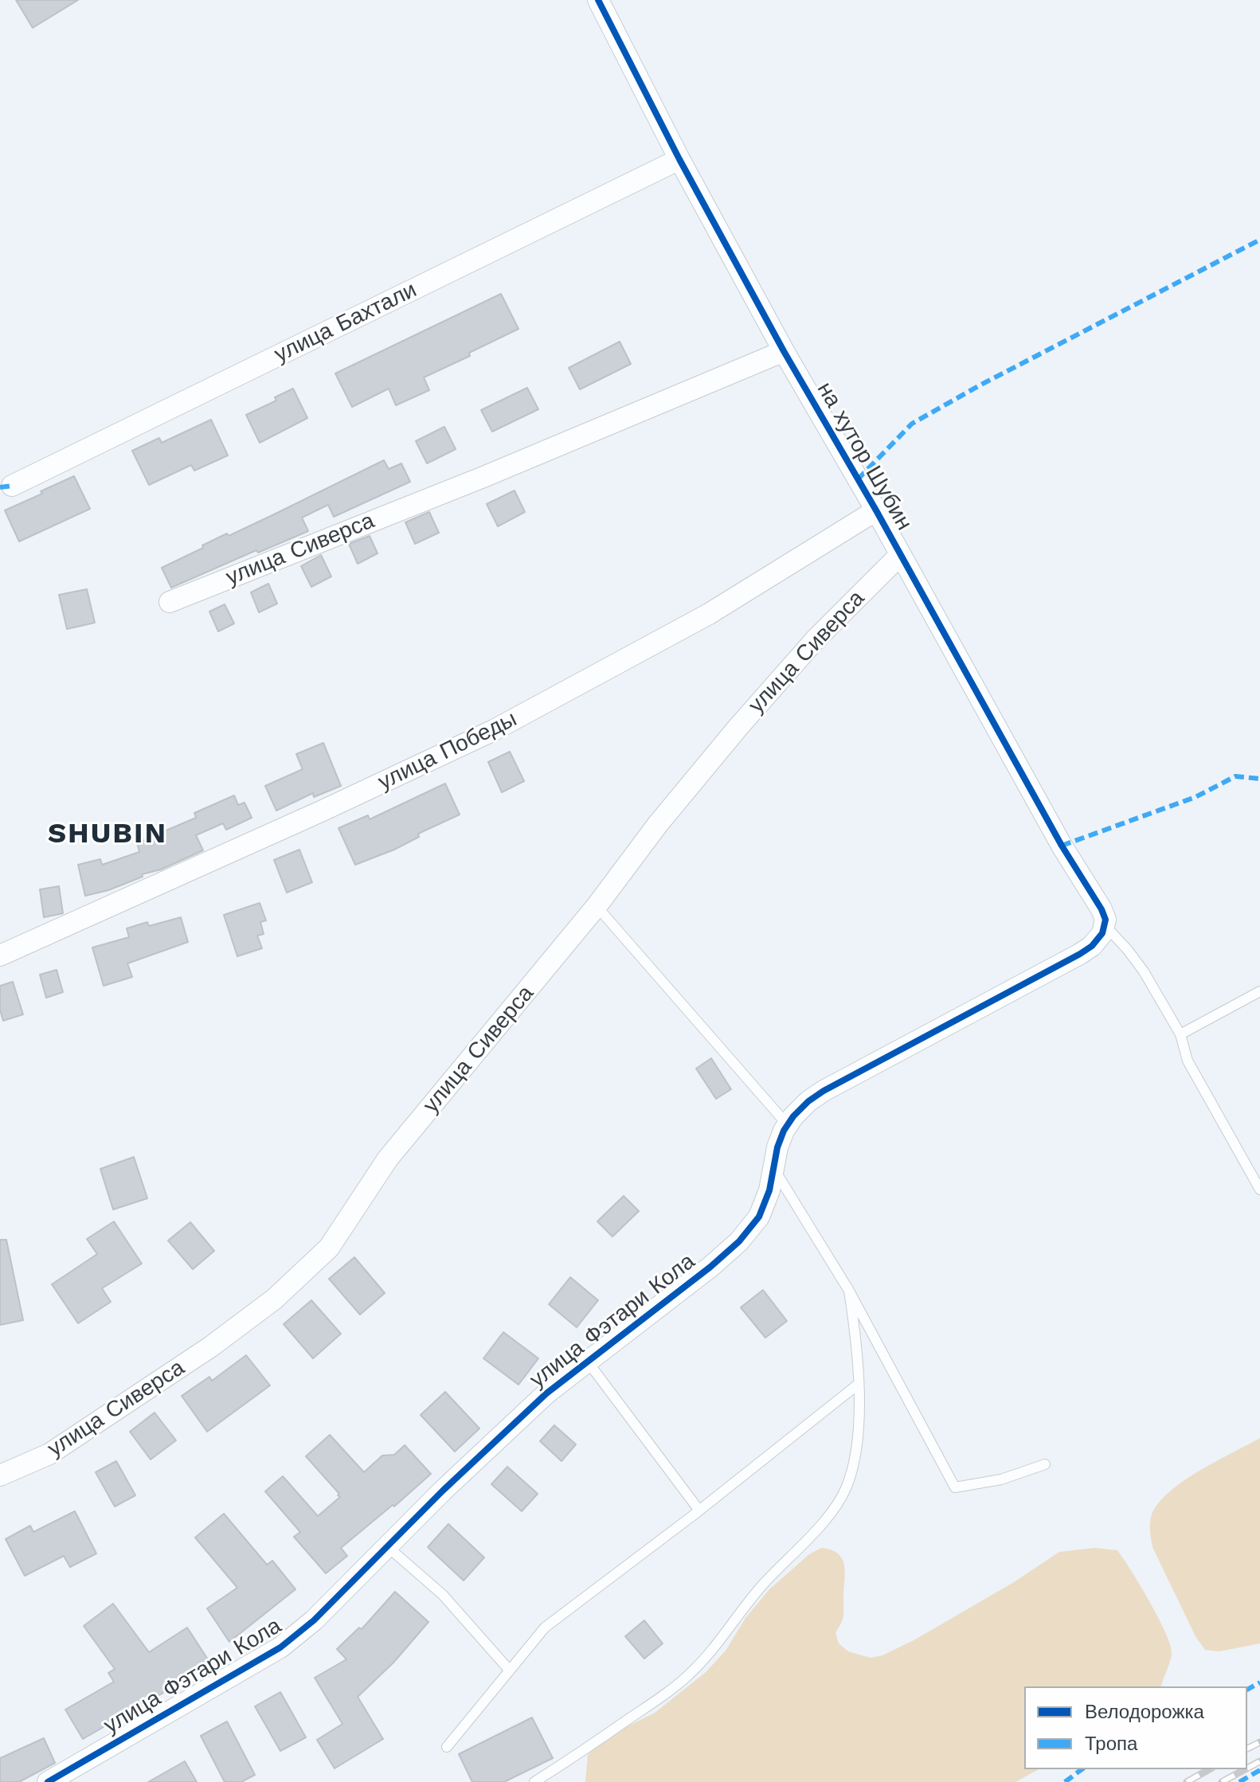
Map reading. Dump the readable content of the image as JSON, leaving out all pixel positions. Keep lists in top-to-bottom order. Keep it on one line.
{"streets":{"street":["улица Бахтали","на хутор Шубин","улица Сиверса","улица Победы","улица Фэтари Кола"]},"crossings":[["улица Бахтали","на хутор Шубин"],["на хутор Шубин","улица Сиверса"],["на хутор Шубин","улица Победы"],["на хутор Шубин","улица Фэтари Кола"]],"districts":["SHUBIN"],"legend":["Велодорожка","Тропа"]}
